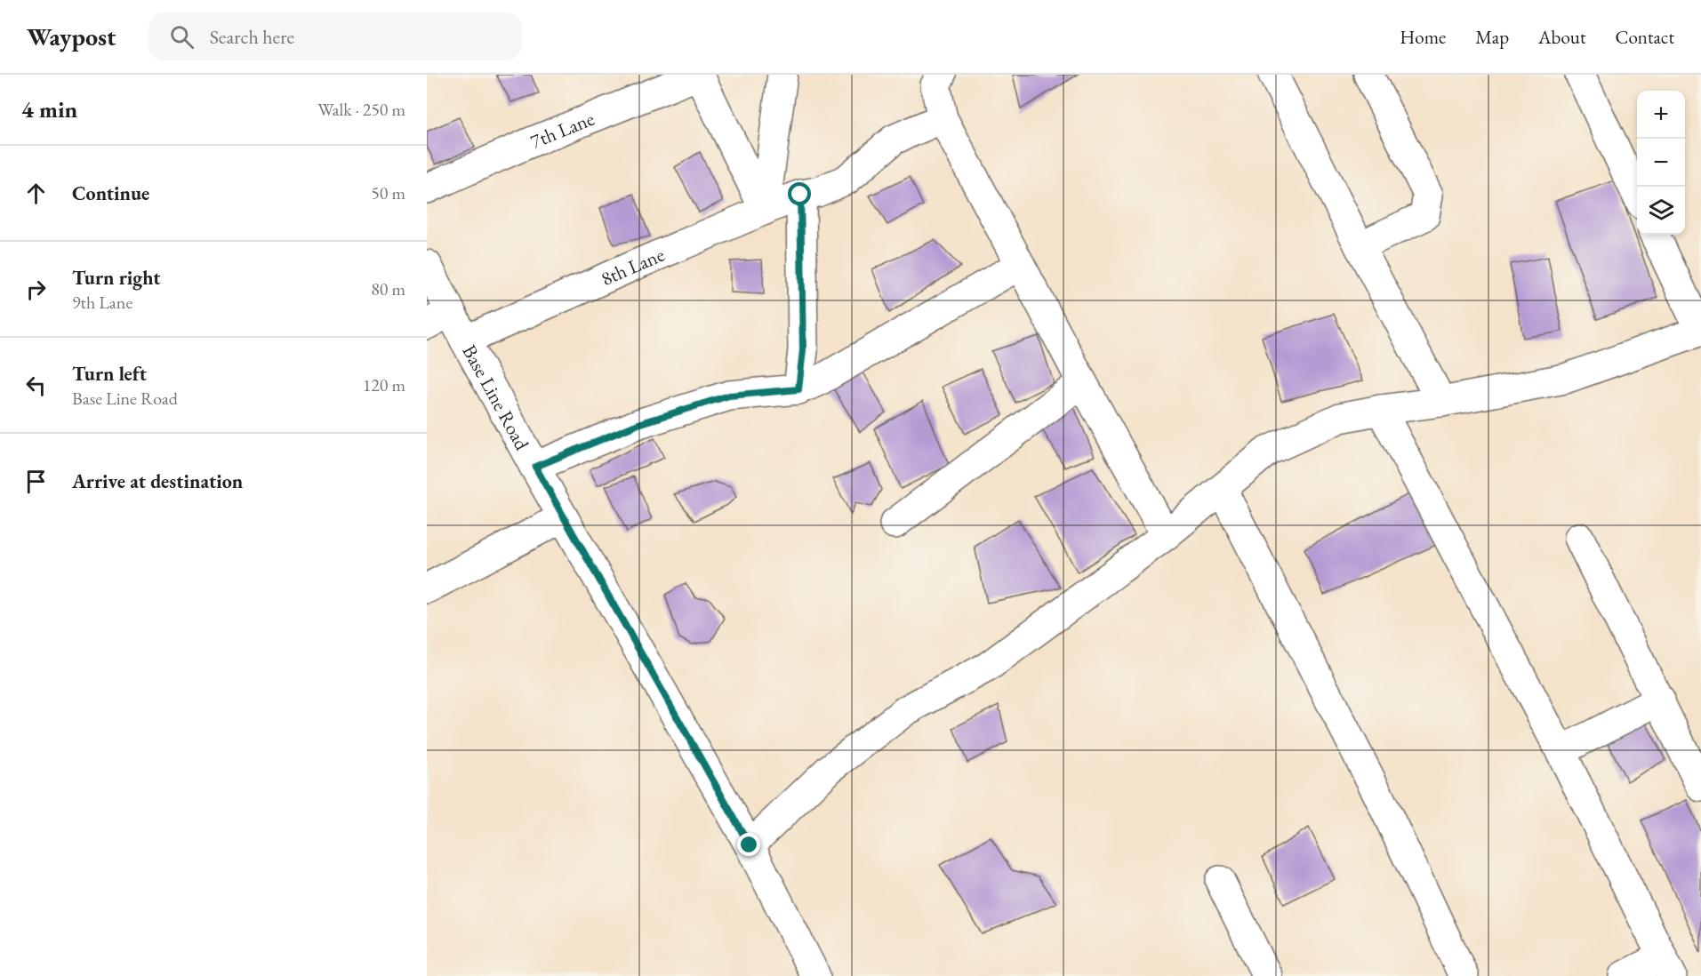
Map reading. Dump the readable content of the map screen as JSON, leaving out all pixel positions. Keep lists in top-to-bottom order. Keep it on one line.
{"streets":{"street":["7th Lane","8th Lane","Base Line Road"]},"crossings":[["8th Lane","Base Line Road"]],"page":{"header":"Waypost","search":"Search here","nav":["Home","Map","About","Contact"],"heading":["4 min","Walk · 250 m"],"map_buttons":["+","−"],"list":[["Continue","50 m"],["Turn right","9th Lane","80 m"],["Turn left","Base Line Road","120 m"],"Arrive at destination"]}}
